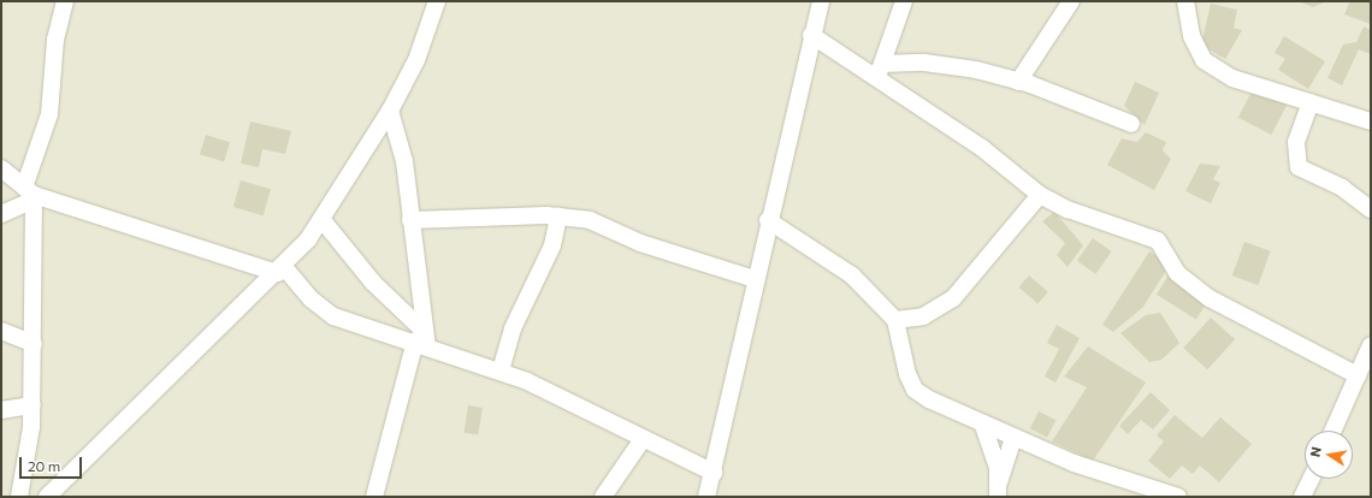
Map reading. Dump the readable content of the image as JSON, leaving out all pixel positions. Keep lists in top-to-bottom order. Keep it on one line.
{"scale_bar":"20 m","north":"left"}
